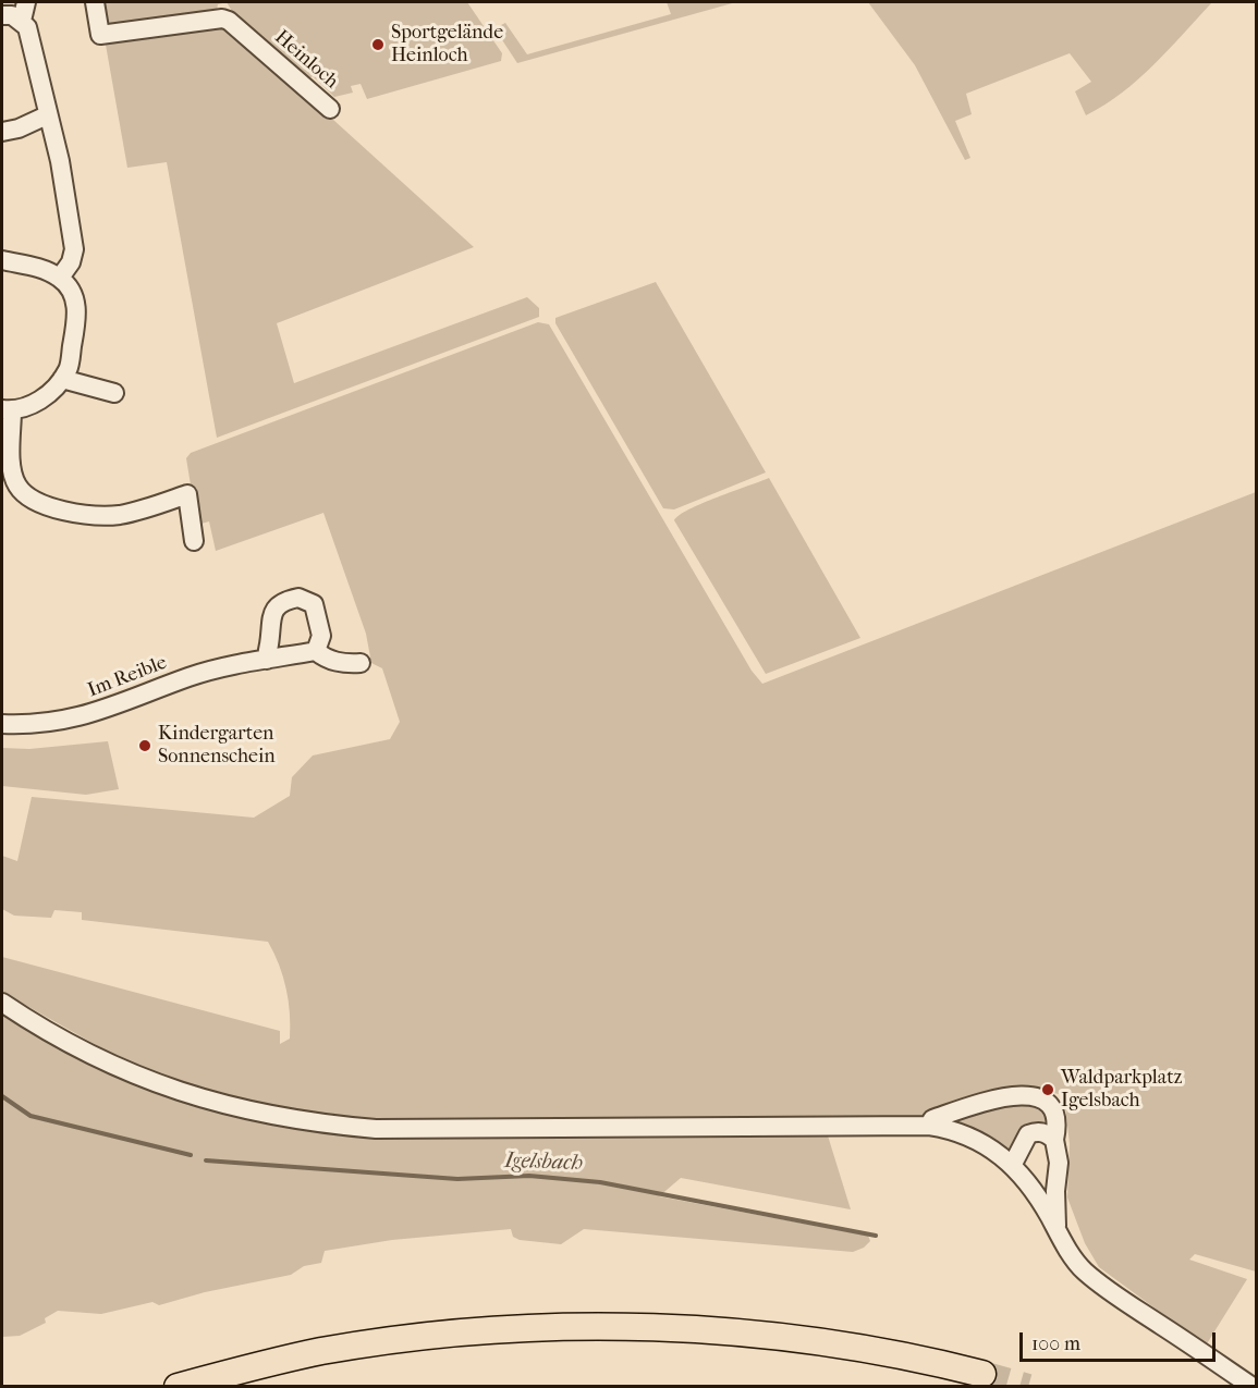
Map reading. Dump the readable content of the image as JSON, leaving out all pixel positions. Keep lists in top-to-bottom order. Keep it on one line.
{"streets":{"street":["Heinloch","Im Reible"]},"water":["Igelsbach"],"places":["Sportgelände Heinloch","Kindergarten Sonnenschein","Waldparkplatz Igelsbach"],"scale_bar":"100 m"}
